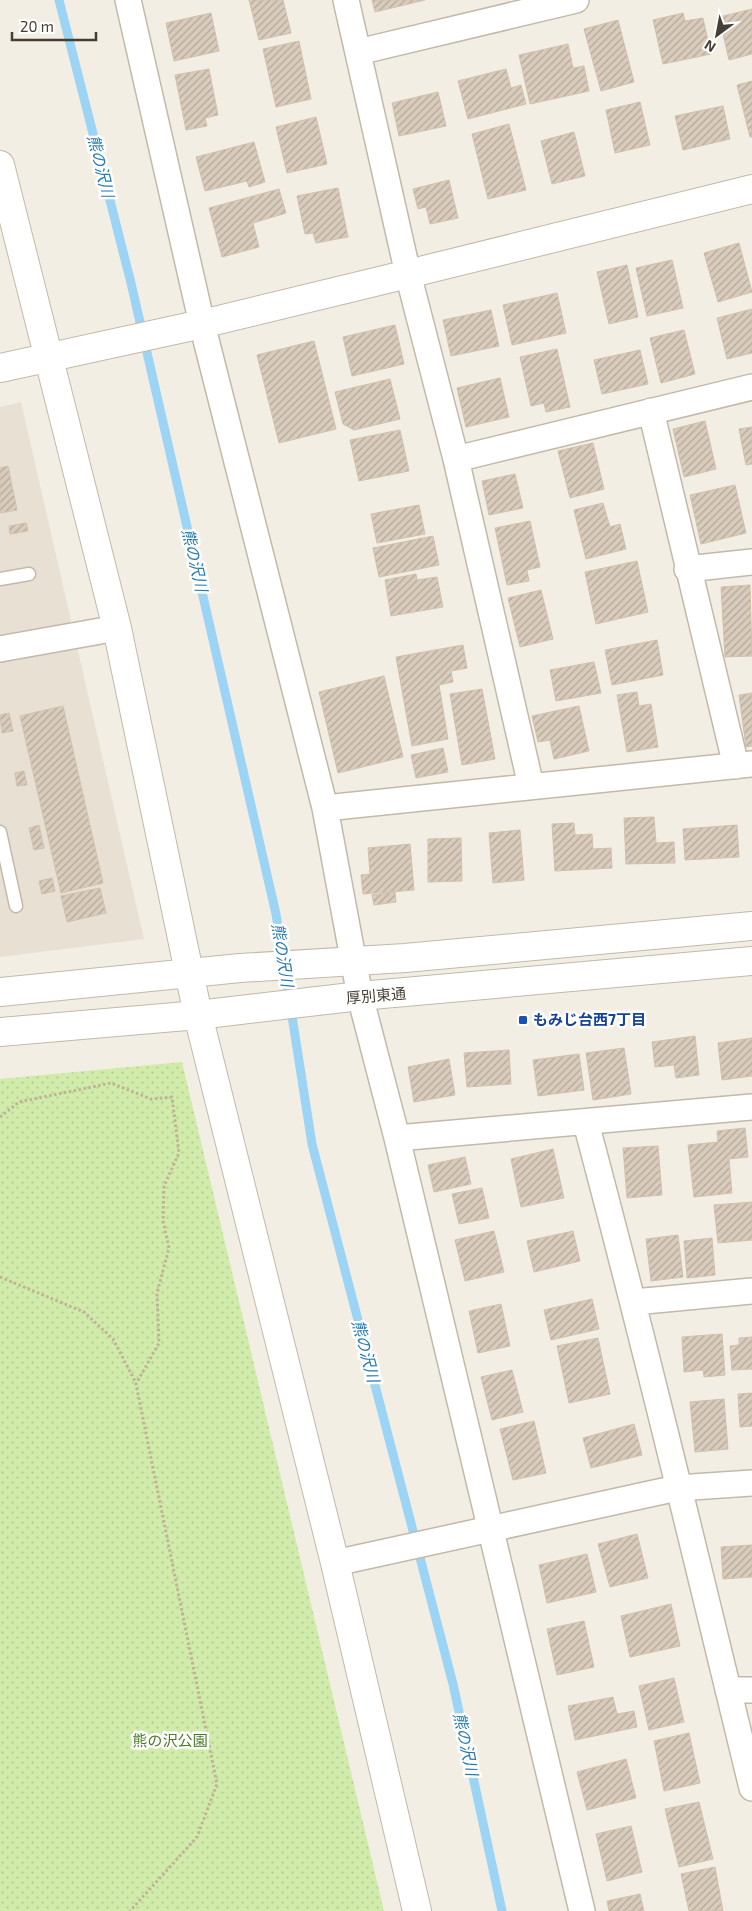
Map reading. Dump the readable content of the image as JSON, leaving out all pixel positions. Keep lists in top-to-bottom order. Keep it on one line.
{"streets":{"street":["厚別東通"]},"water":["熊の沢川"],"parks":["熊の沢公園"],"places":{"transit":["もみじ台西7丁目"]},"scale_bar":"20 m","north":"bottom left"}
